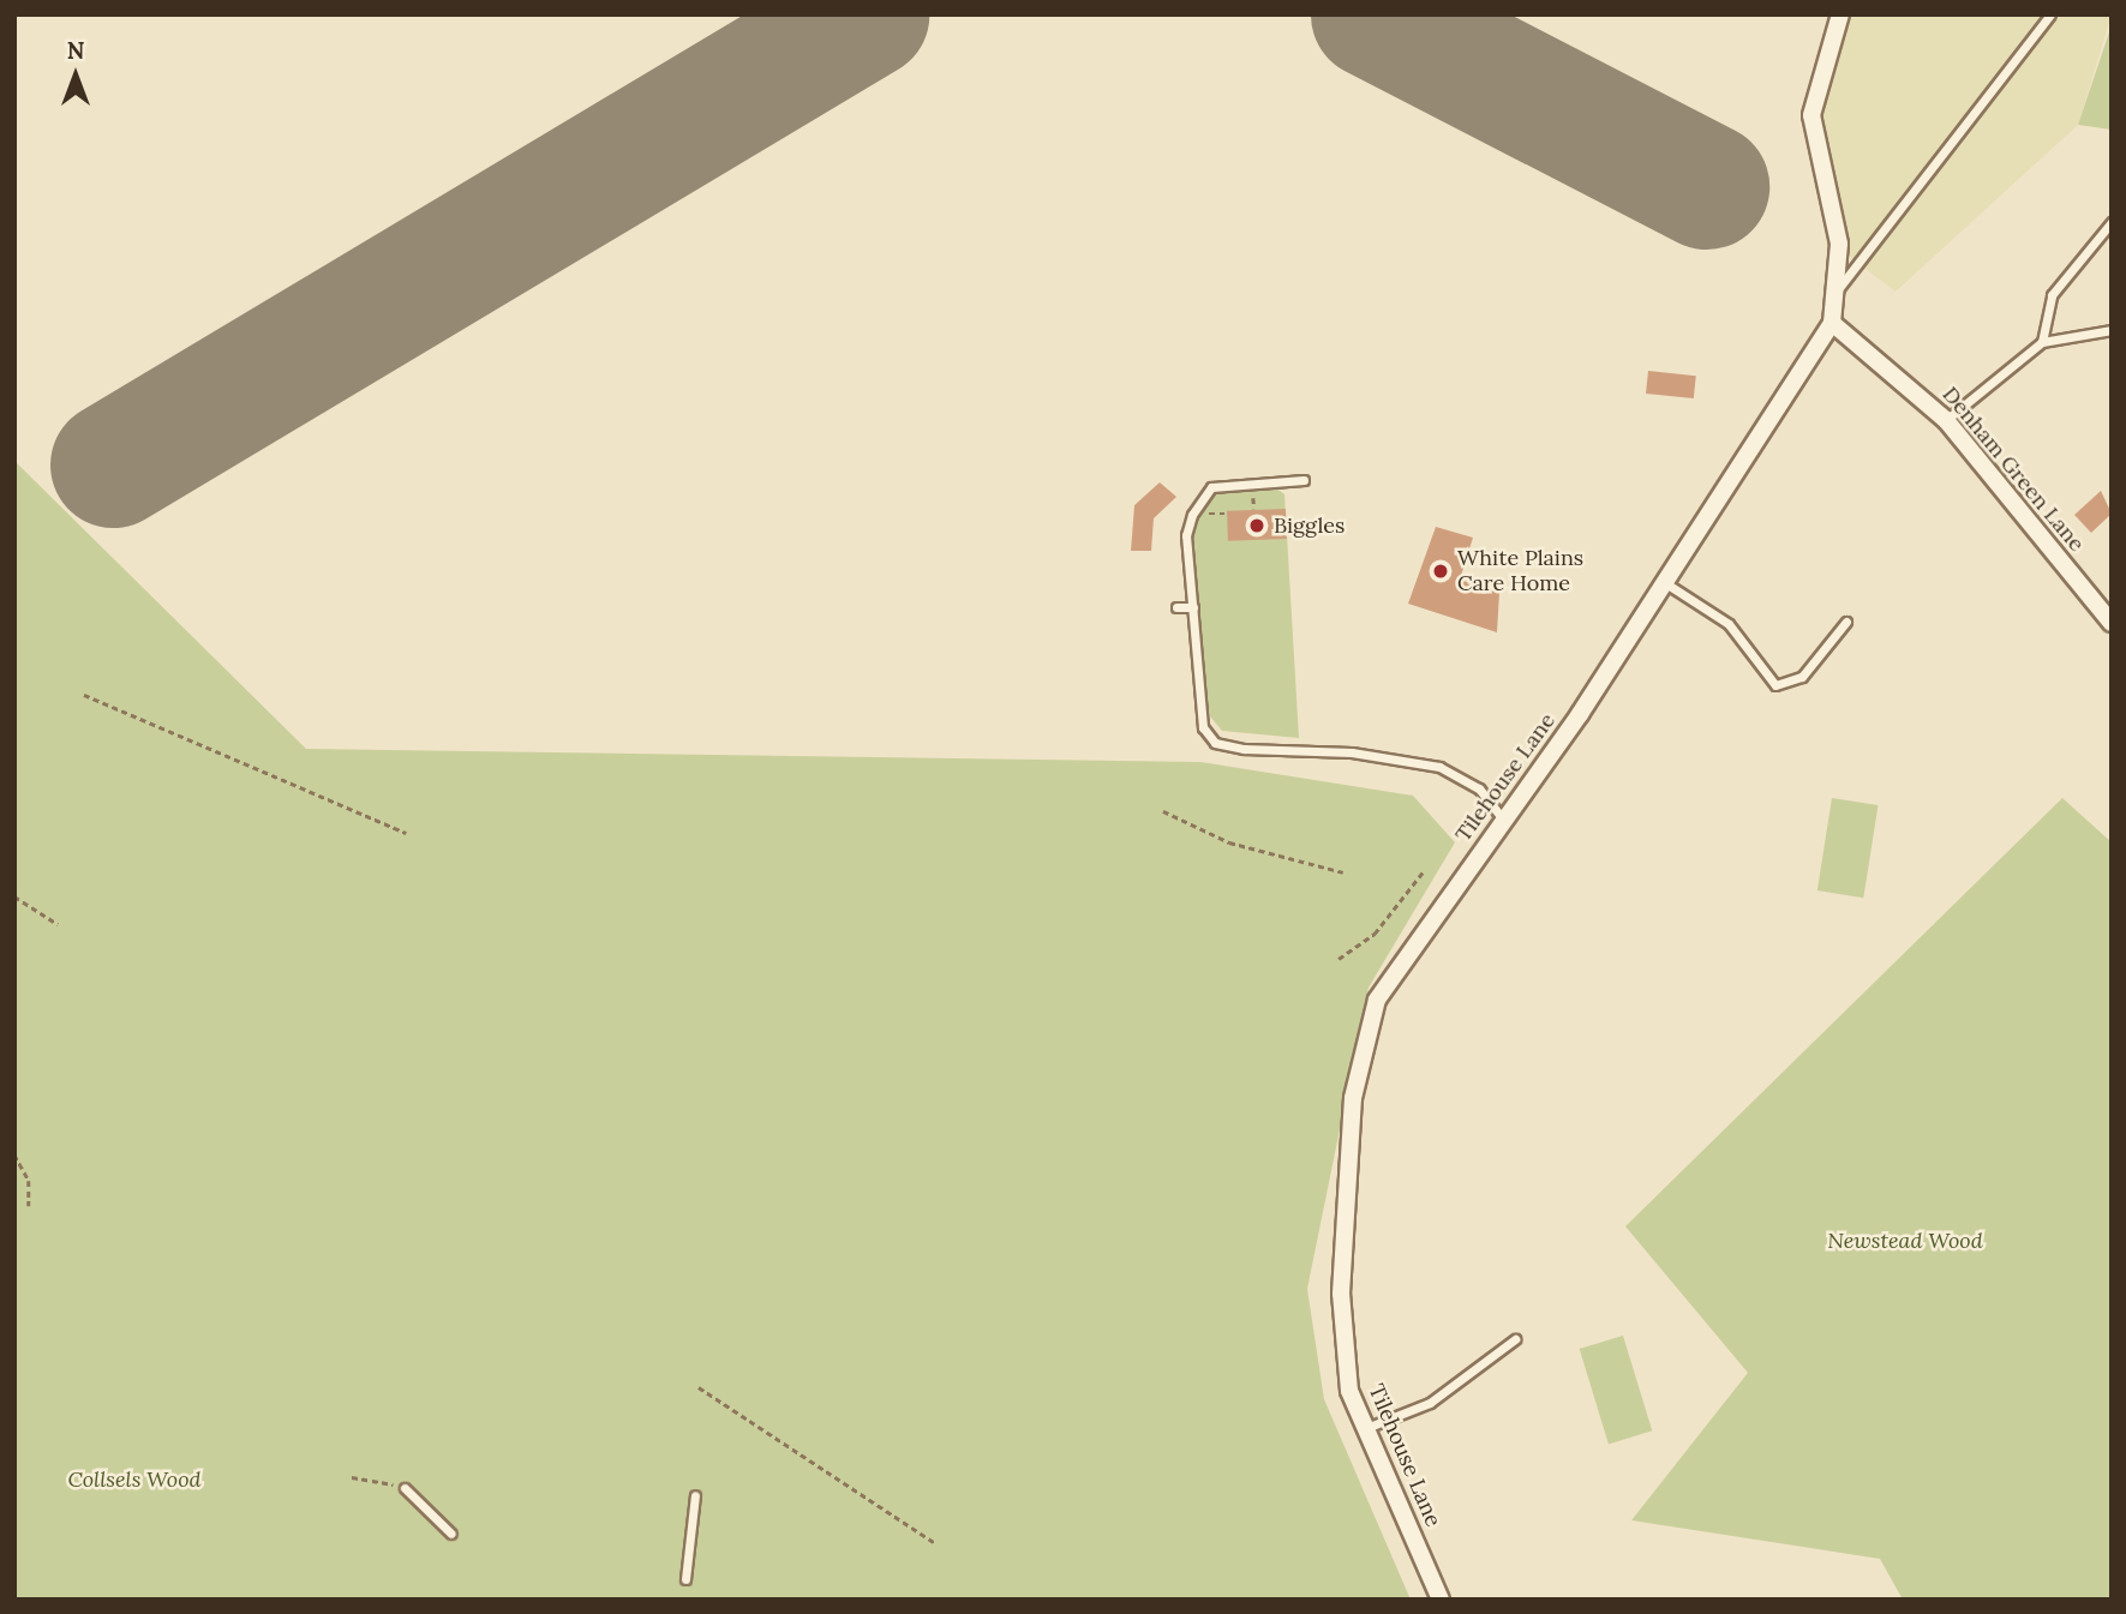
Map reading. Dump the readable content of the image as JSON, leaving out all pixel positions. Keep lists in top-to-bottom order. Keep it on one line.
{"streets":{"street":["Denham Green Lane","Tilehouse Lane"]},"crossings":[["Denham Green Lane","Tilehouse Lane"]],"parks":["Newstead Wood","Collsels Wood"],"places":["Biggles","White Plains Care Home"],"north":"top"}
